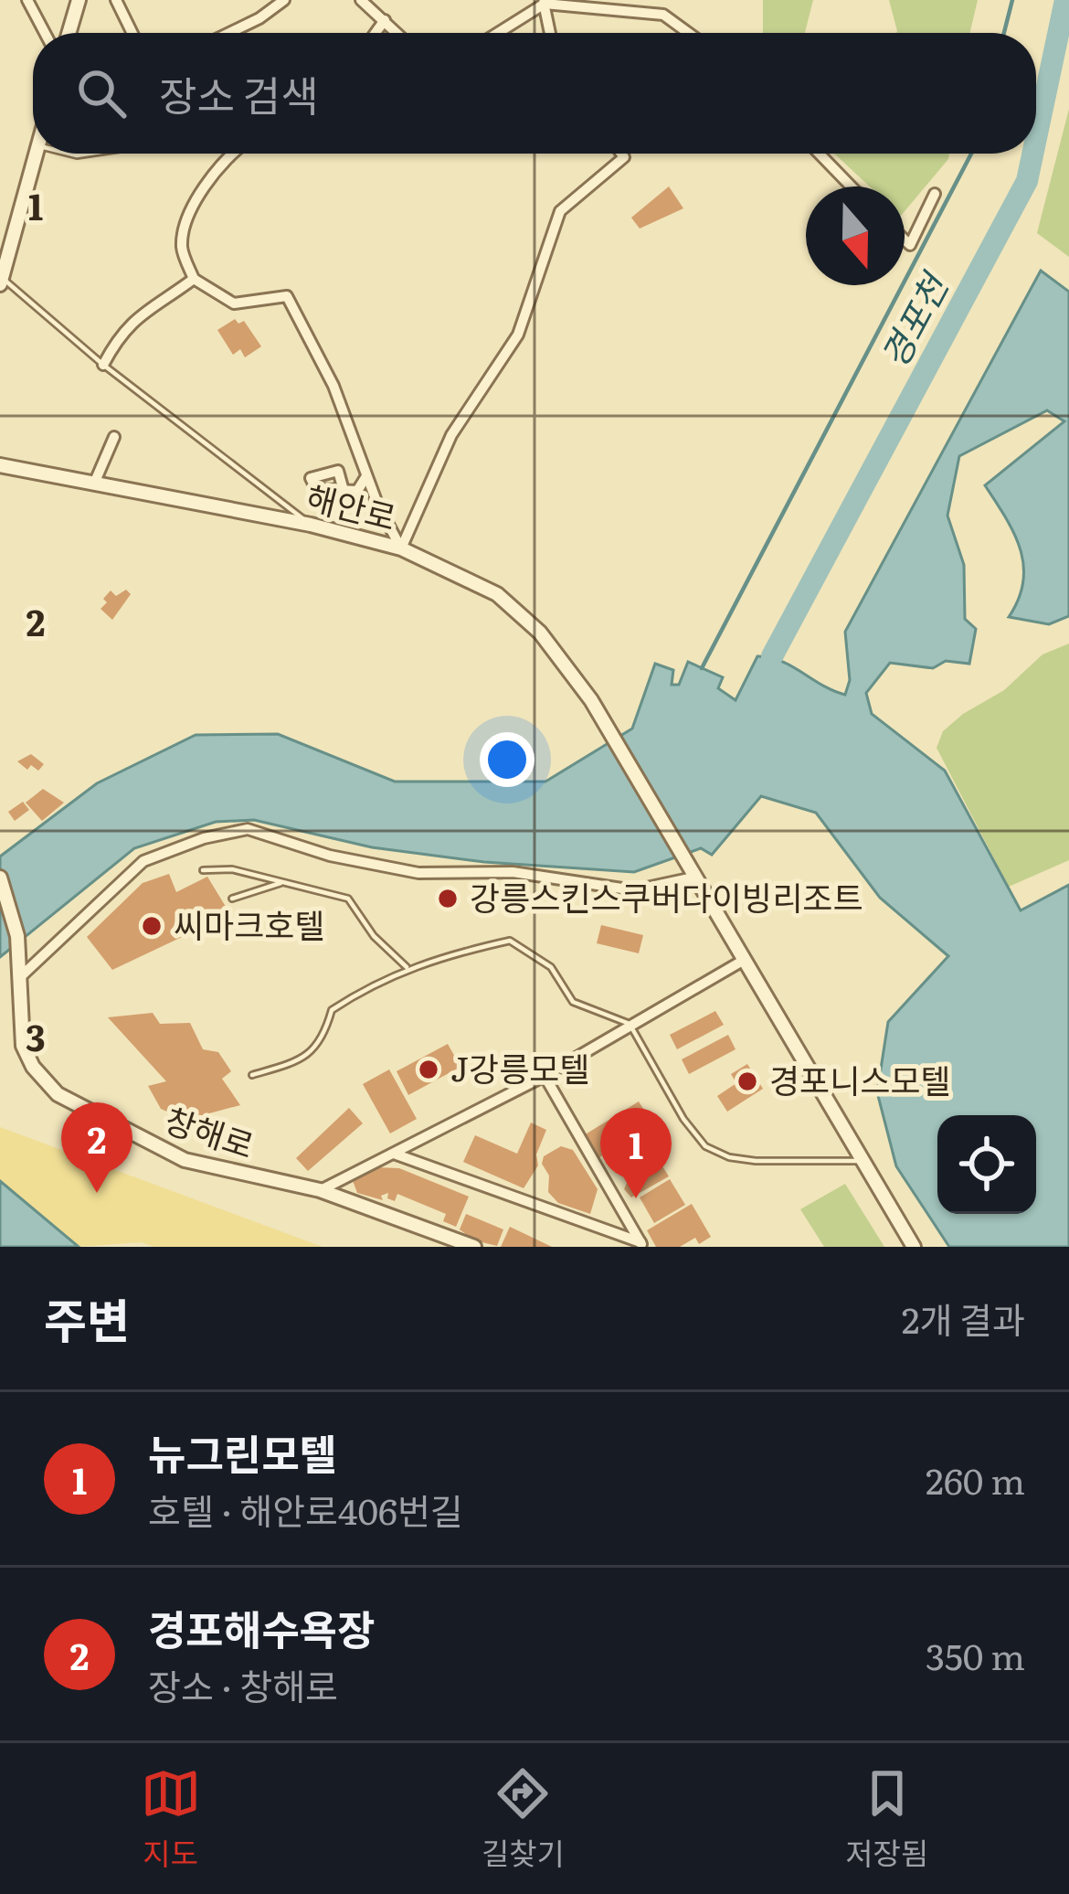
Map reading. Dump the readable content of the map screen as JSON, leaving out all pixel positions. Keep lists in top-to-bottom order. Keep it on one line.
{"streets":{"street":["해안로","창해로"]},"water":["경포천"],"places":["강릉스킨스쿠버다이빙리조트","씨마크호텔","J강릉모텔","경포니스모텔"],"north":"bottom","page":{"search":"장소 검색","pins":["2","1"],"heading":["주변","2개 결과"],"list":[{"mark":"1","name":"뉴그린모텔","note":"호텔 · 해안로406번길","value":"260 m"},{"mark":"2","name":"경포해수욕장","note":"장소 · 창해로","value":"350 m"}],"nav":["지도","길찾기","저장됨"]},"grid":{"rows":["1","2","3"]}}
